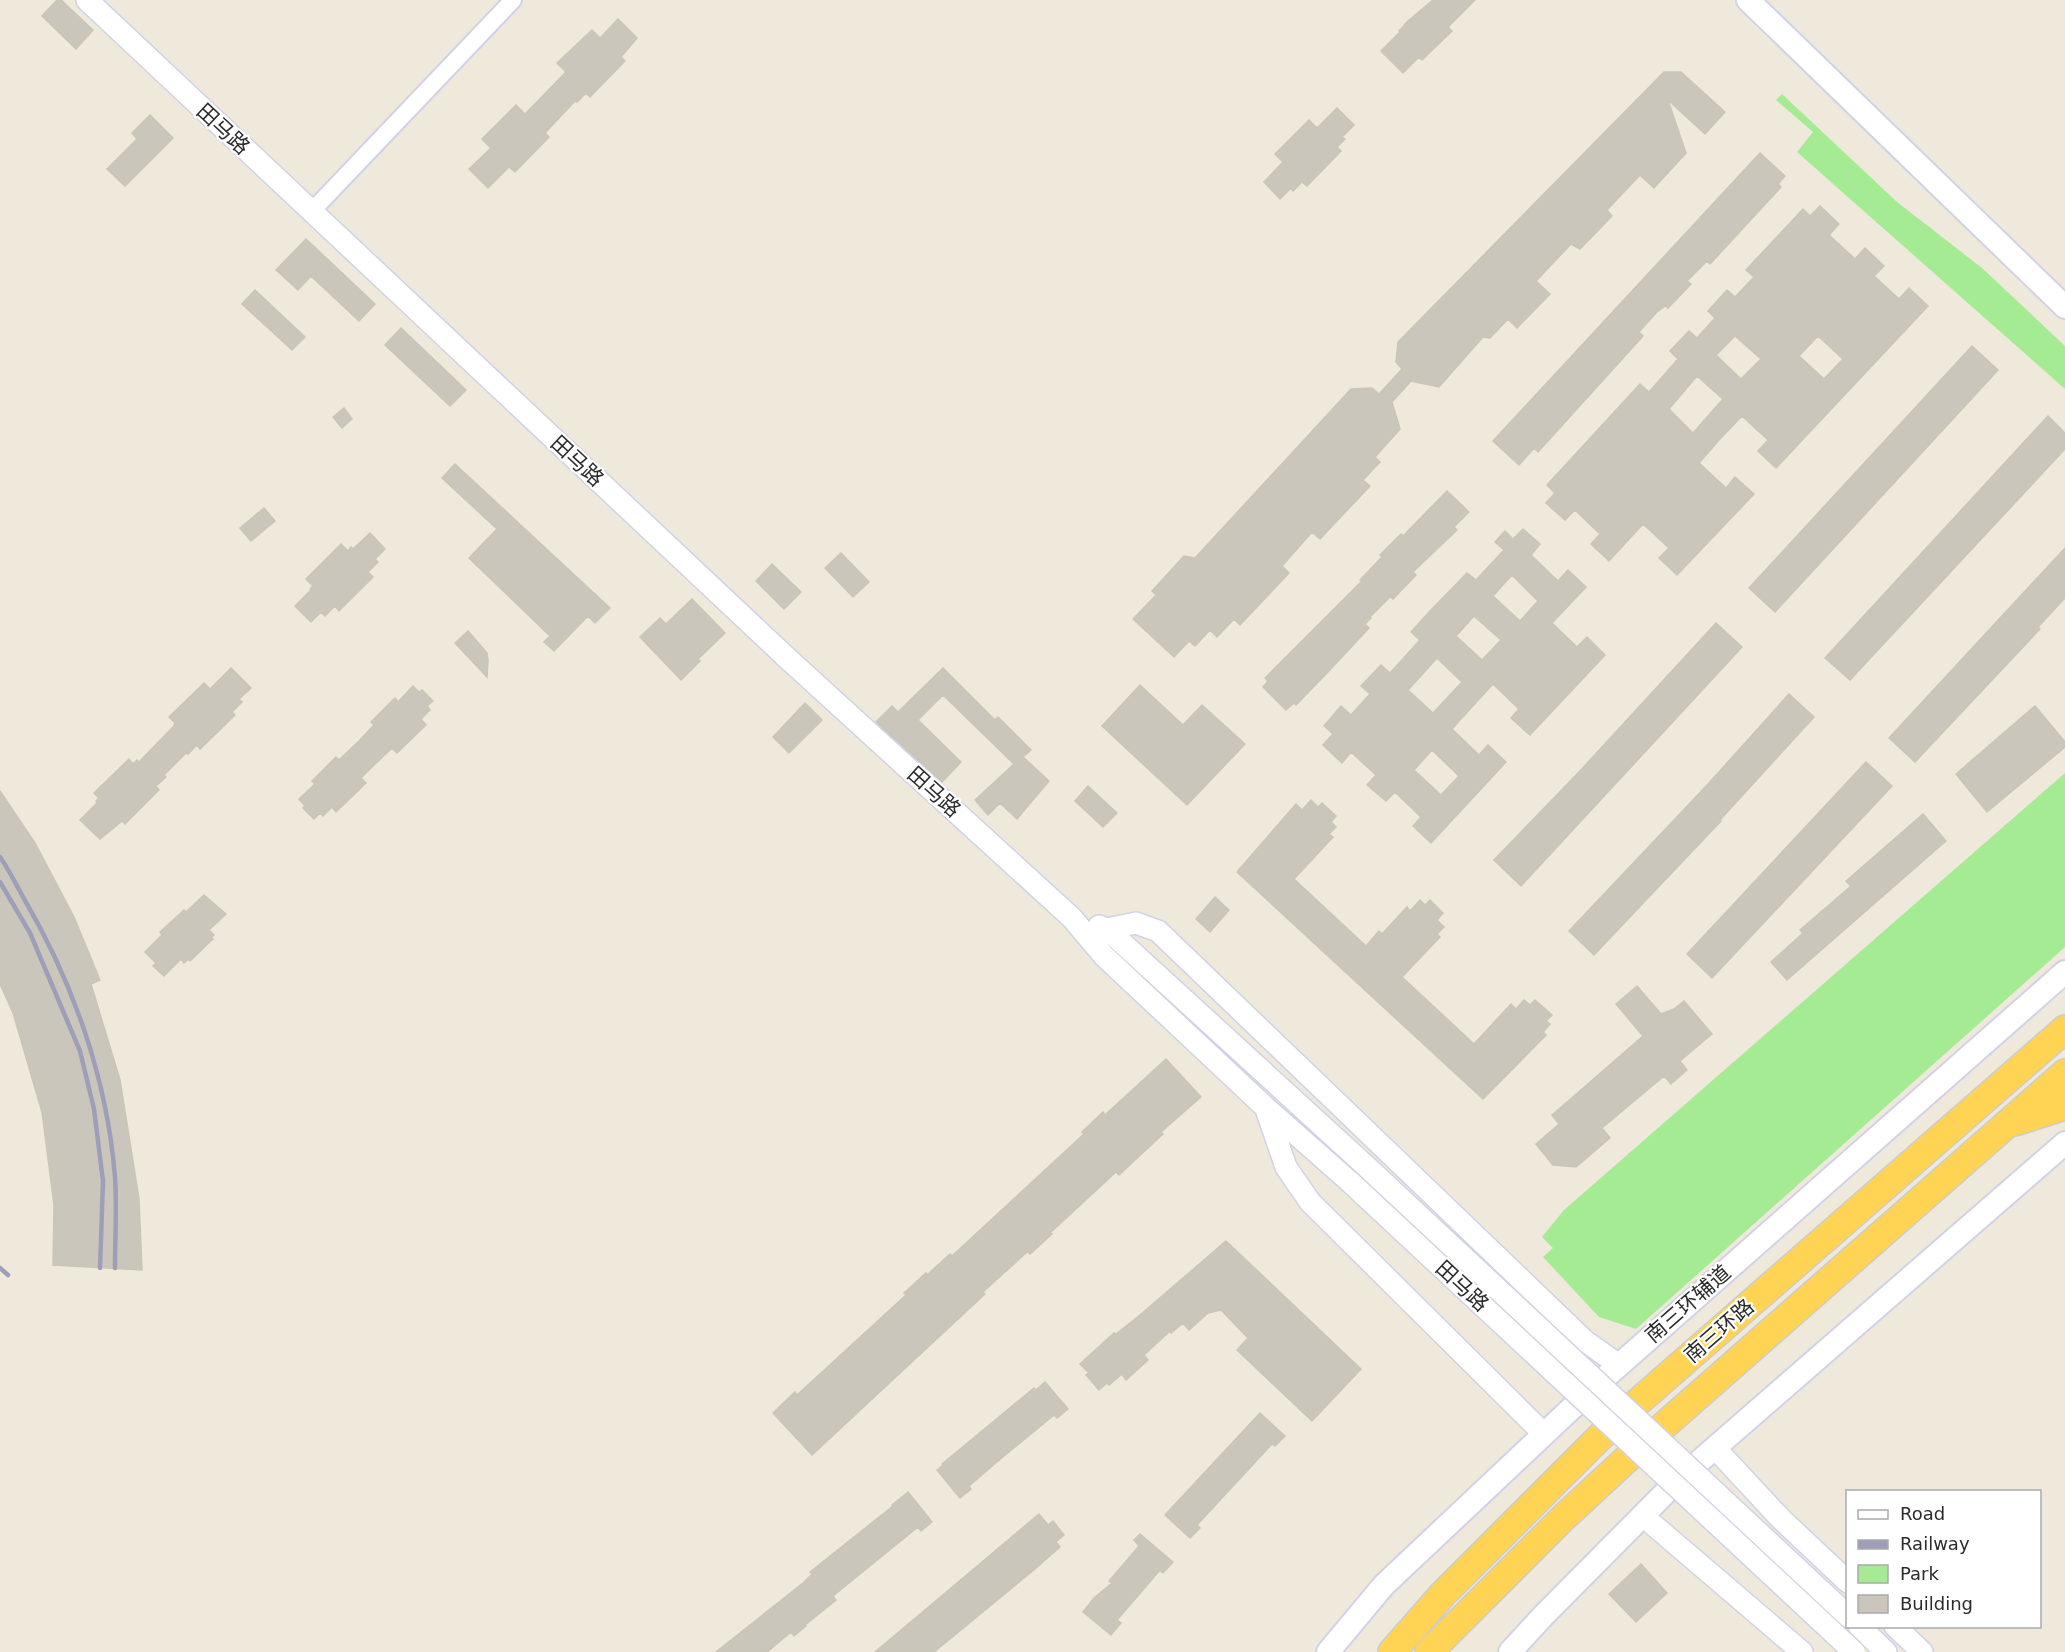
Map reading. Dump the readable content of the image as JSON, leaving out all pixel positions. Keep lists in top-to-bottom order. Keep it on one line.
{"streets":{"highway":["南三环路"],"main road":["南三环辅道"],"street":["田马路"]},"legend":["Road","Railway","Park","Building"]}
